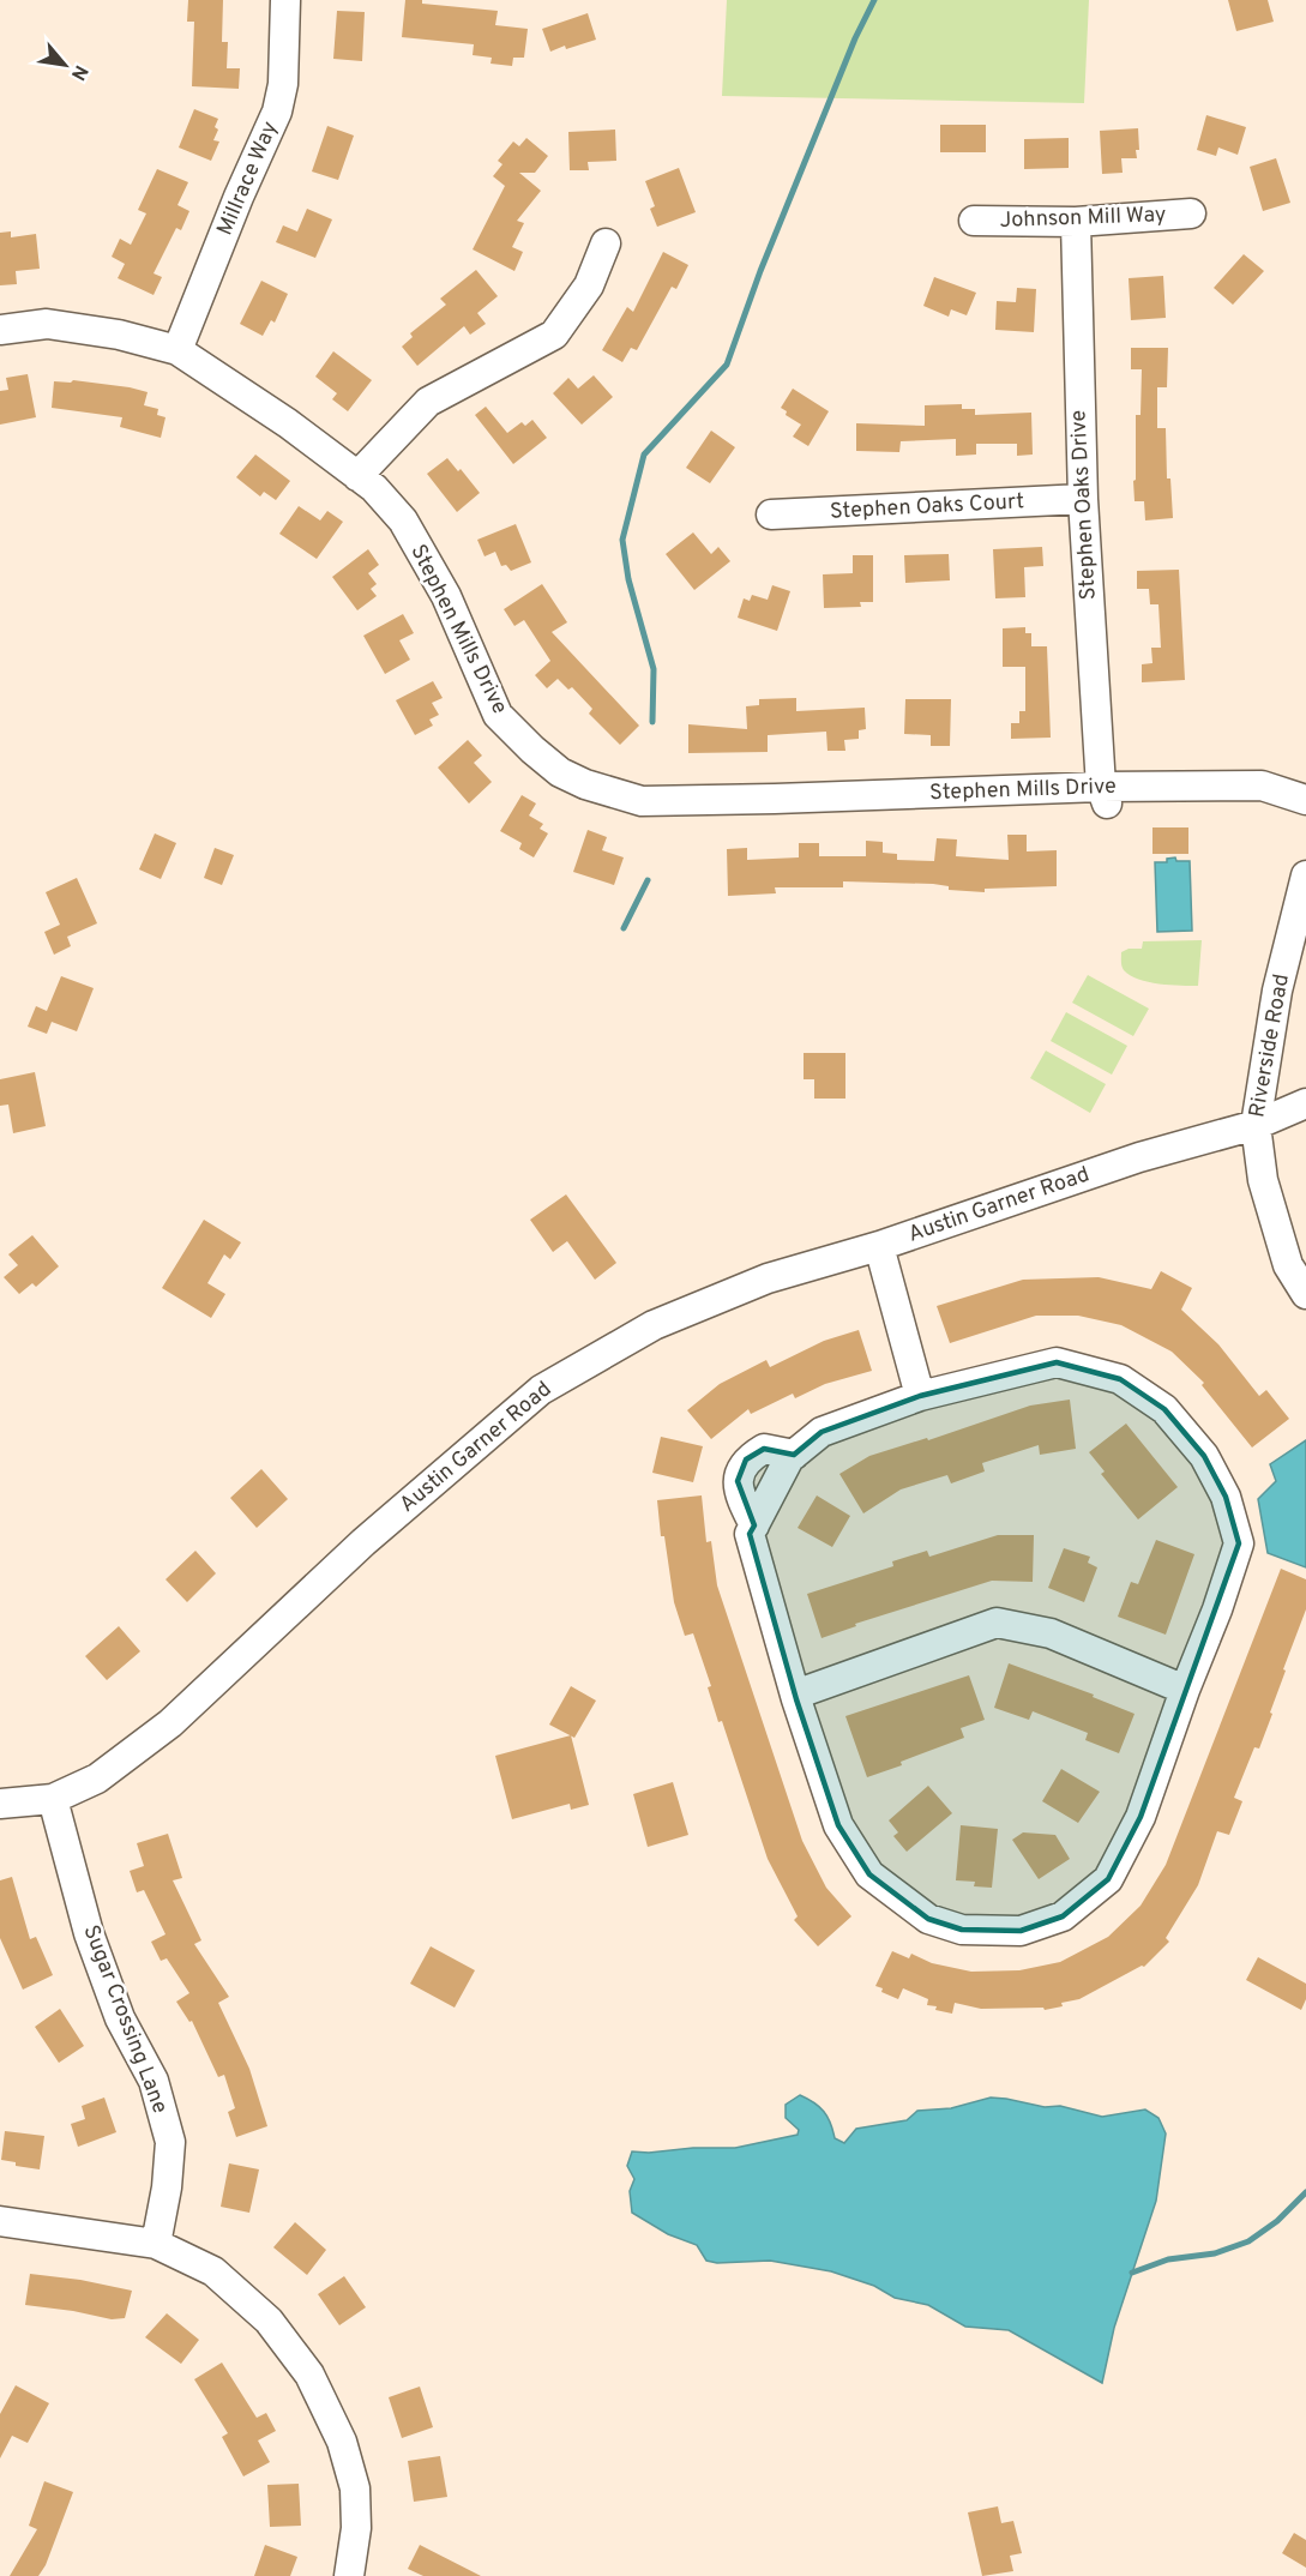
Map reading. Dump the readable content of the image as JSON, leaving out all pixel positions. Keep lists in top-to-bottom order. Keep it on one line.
{"streets":{"street":["Millrace Way","Johnson Mill Way","Stephen Oaks Drive","Stephen Oaks Court","Stephen Mills Drive","Riverside Road","Austin Garner Road","Sugar Crossing Lane"]},"crossings":[["Millrace Way","Stephen Mills Drive"],["Johnson Mill Way","Stephen Oaks Drive"],["Stephen Oaks Drive","Stephen Oaks Court"],["Stephen Oaks Drive","Stephen Mills Drive"],["Riverside Road","Austin Garner Road"],["Austin Garner Road","Sugar Crossing Lane"]],"north":"bottom right"}
